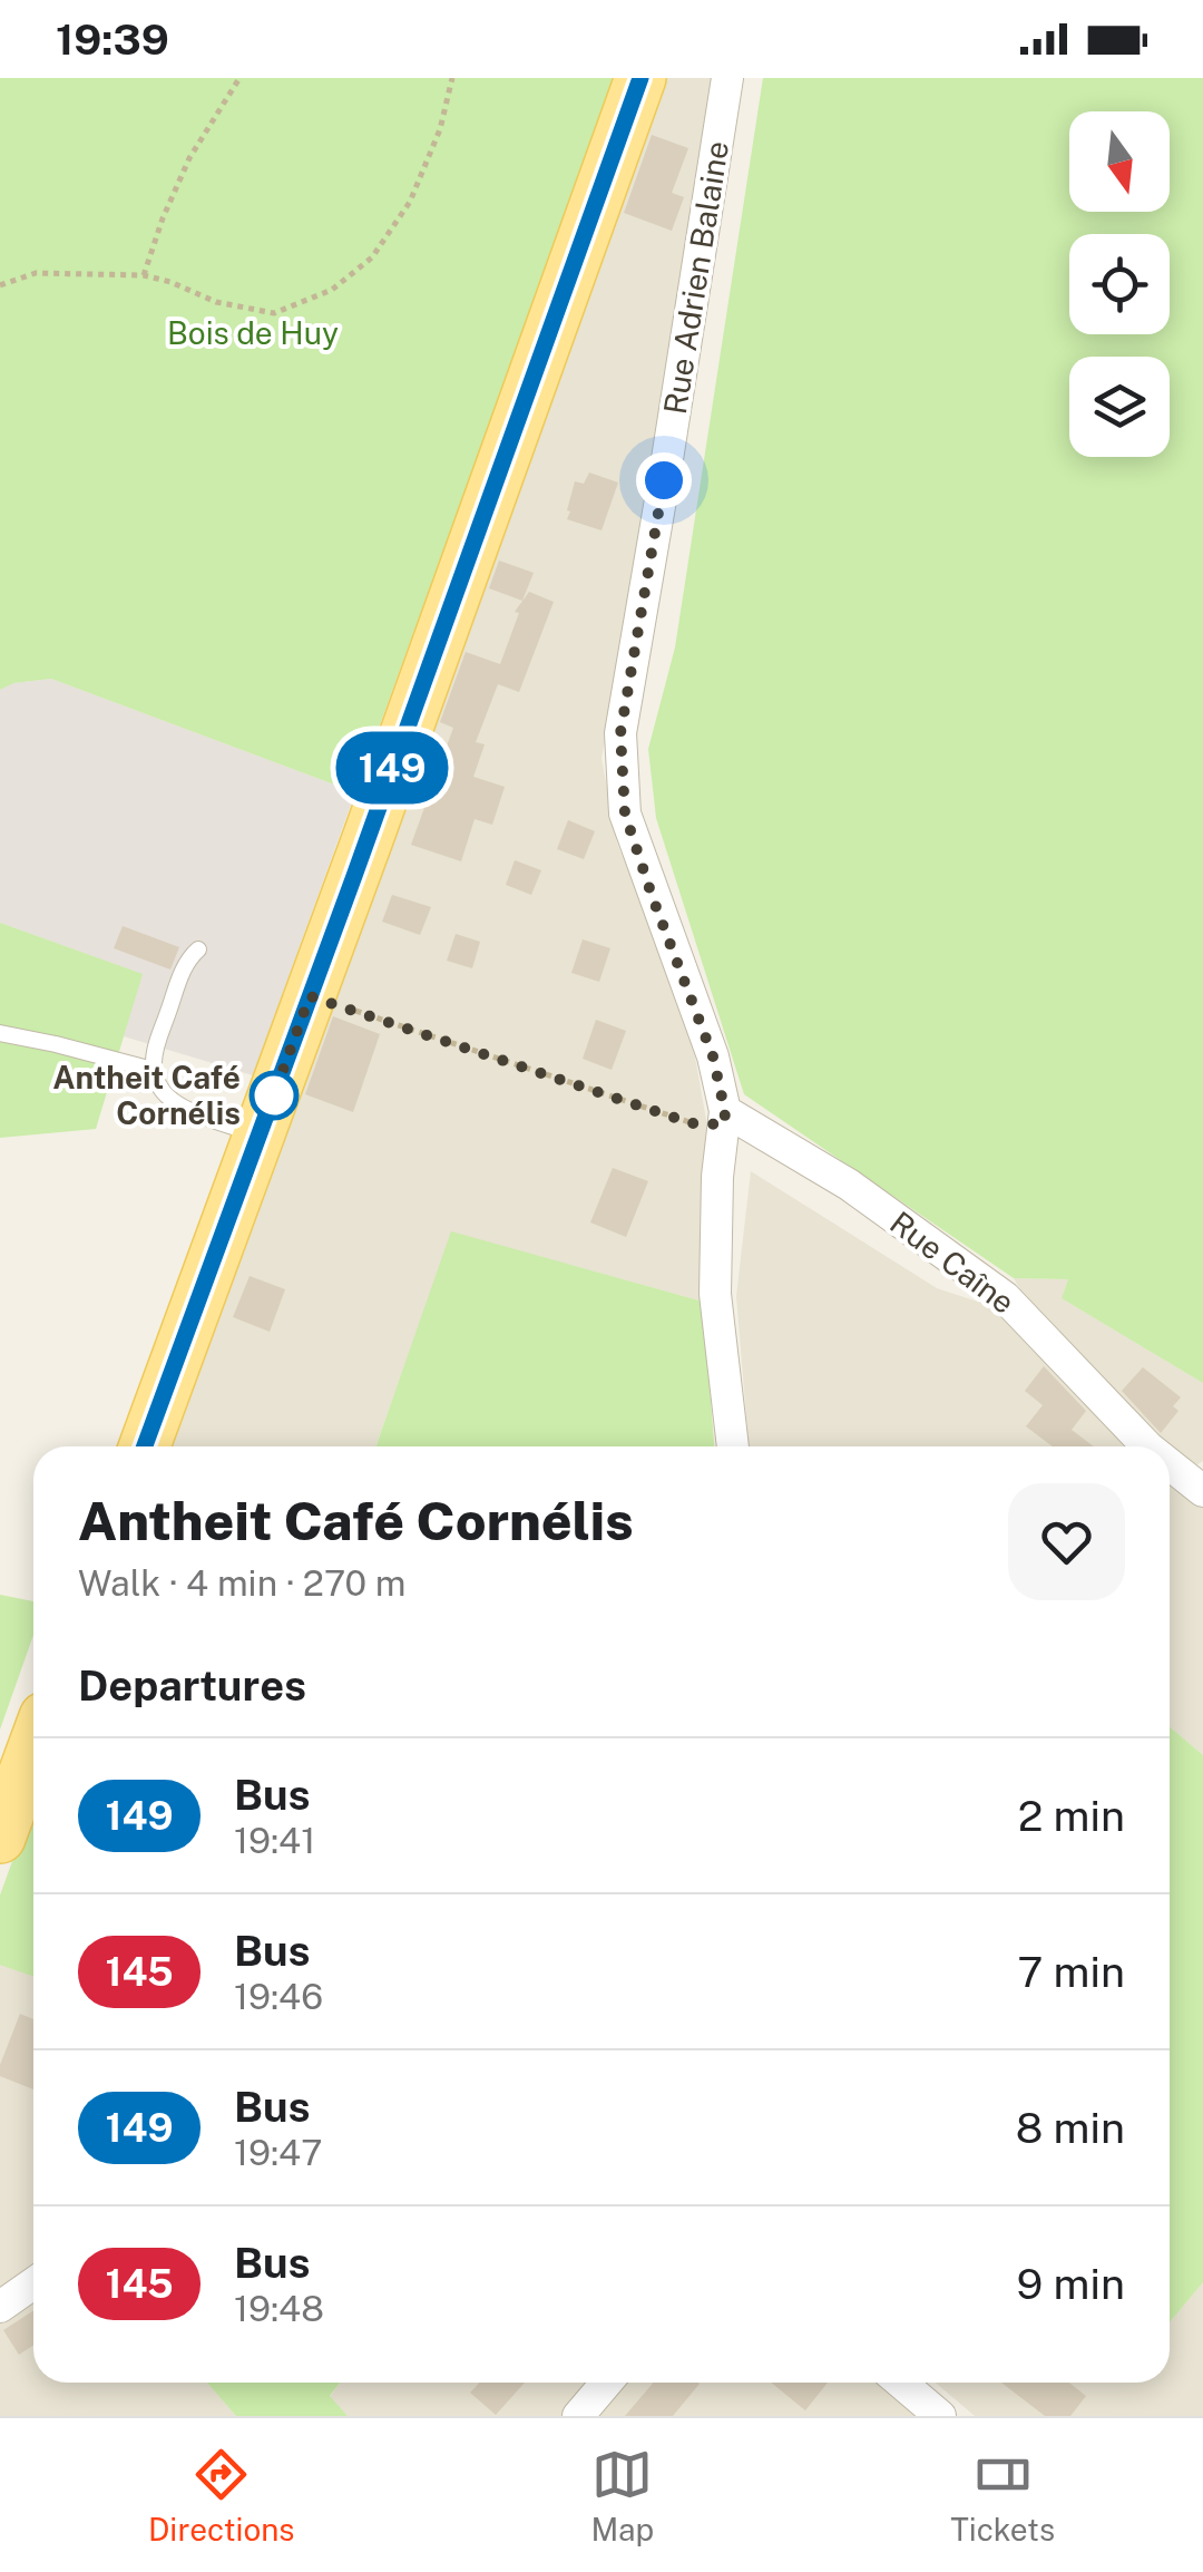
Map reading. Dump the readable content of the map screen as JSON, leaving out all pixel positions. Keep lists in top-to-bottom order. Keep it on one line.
{"streets":{"street":["Rue Adrien Balaine","Rue Caîne"]},"crossings":[["Rue Adrien Balaine","Rue Caîne"]],"parks":["Bois de Huy"],"places":["Antheit Café Cornélis"],"lines":["bus line 149"],"north":"bottom","page":{"status":"19:39","on_map":"149","heading":[["Antheit Café Cornélis","Walk · 4 min · 270 m"],"Departures"],"list":[{"mark":"149","name":"Bus","note":"19:41","value":"2 min"},{"mark":"145","name":"Bus","note":"19:46","value":"7 min"},{"mark":"149","name":"Bus","note":"19:47","value":"8 min"},{"mark":"145","name":"Bus","note":"19:48","value":"9 min"}],"tabs":["Directions","Map","Tickets"]}}
